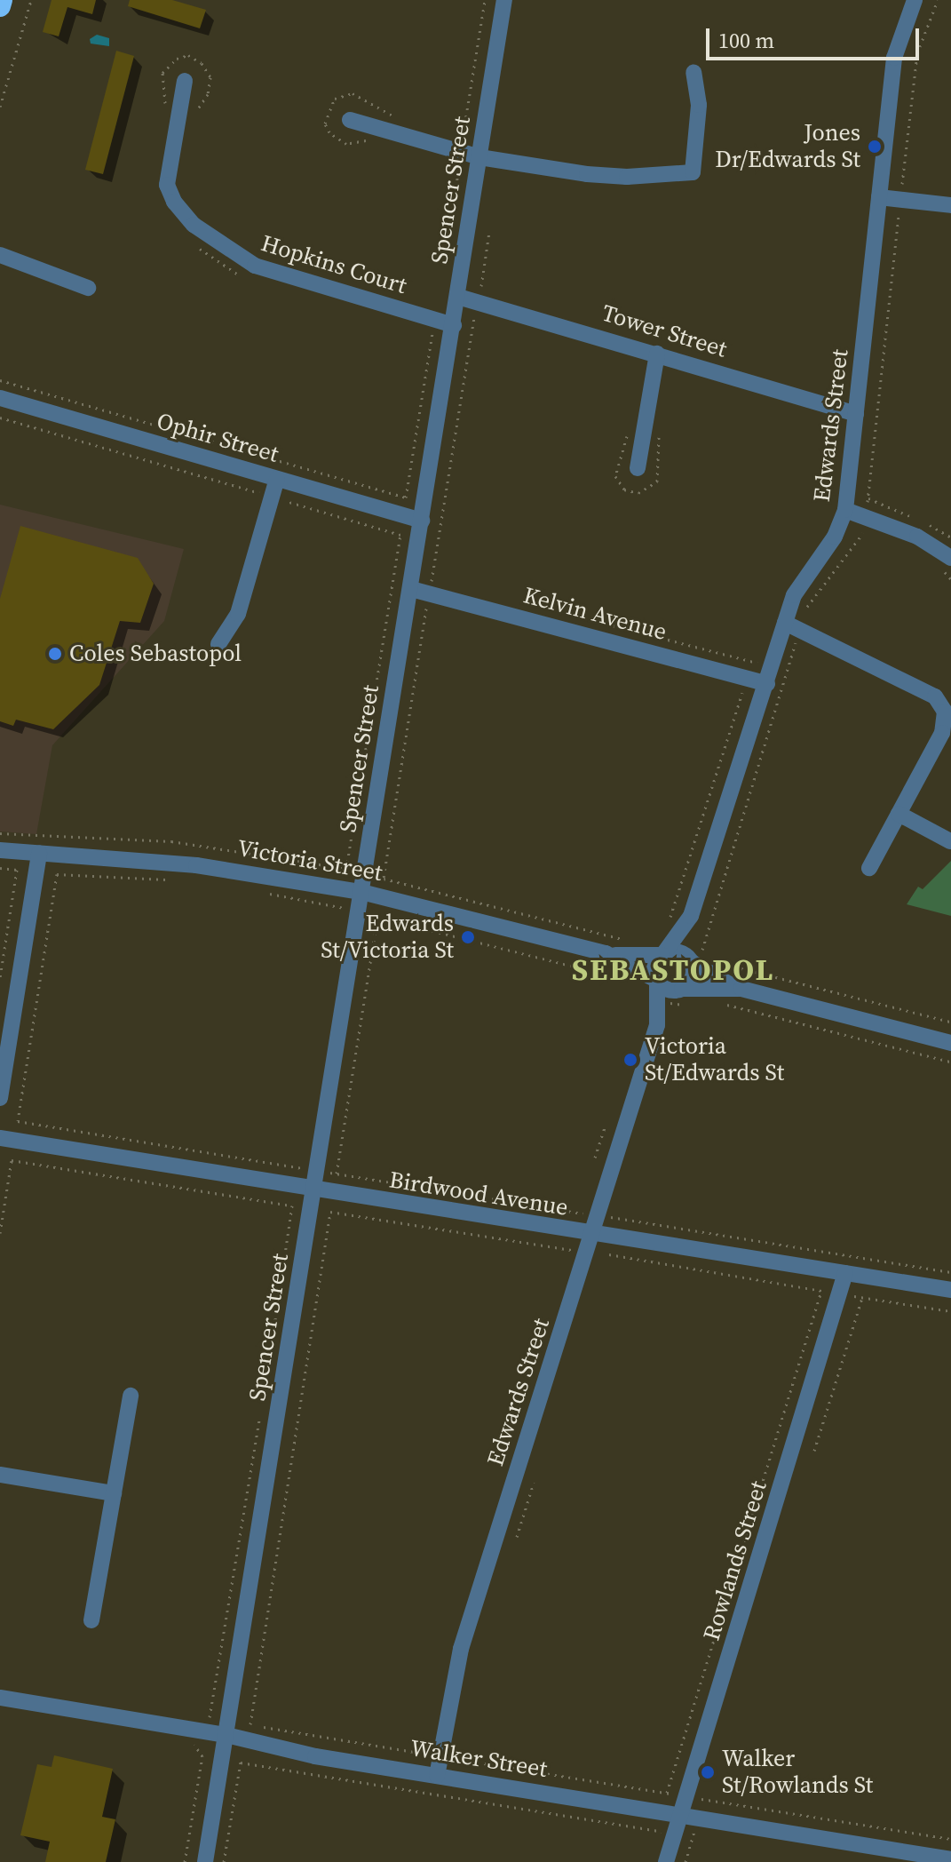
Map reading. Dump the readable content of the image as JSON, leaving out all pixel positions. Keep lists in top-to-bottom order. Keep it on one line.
{"streets":{"street":["Spencer Street","Hopkins Court","Tower Street","Edwards Street","Ophir Street","Kelvin Avenue","Victoria Street","Birdwood Avenue","Rowlands Street","Walker Street"]},"crossings":[["Spencer Street","Hopkins Court"],["Spencer Street","Tower Street"],["Spencer Street","Ophir Street"],["Spencer Street","Kelvin Avenue"],["Spencer Street","Victoria Street"],["Spencer Street","Birdwood Avenue"],["Spencer Street","Walker Street"],["Tower Street","Edwards Street"],["Edwards Street","Kelvin Avenue"],["Edwards Street","Victoria Street"],["Edwards Street","Birdwood Avenue"],["Edwards Street","Walker Street"],["Birdwood Avenue","Rowlands Street"],["Rowlands Street","Walker Street"]],"districts":["SEBASTOPOL"],"places":["Jones Dr/Edwards St","Coles Sebastopol","Edwards St/Victoria St","Victoria St/Edwards St","Walker St/Rowlands St"],"scale_bar":"100 m"}
